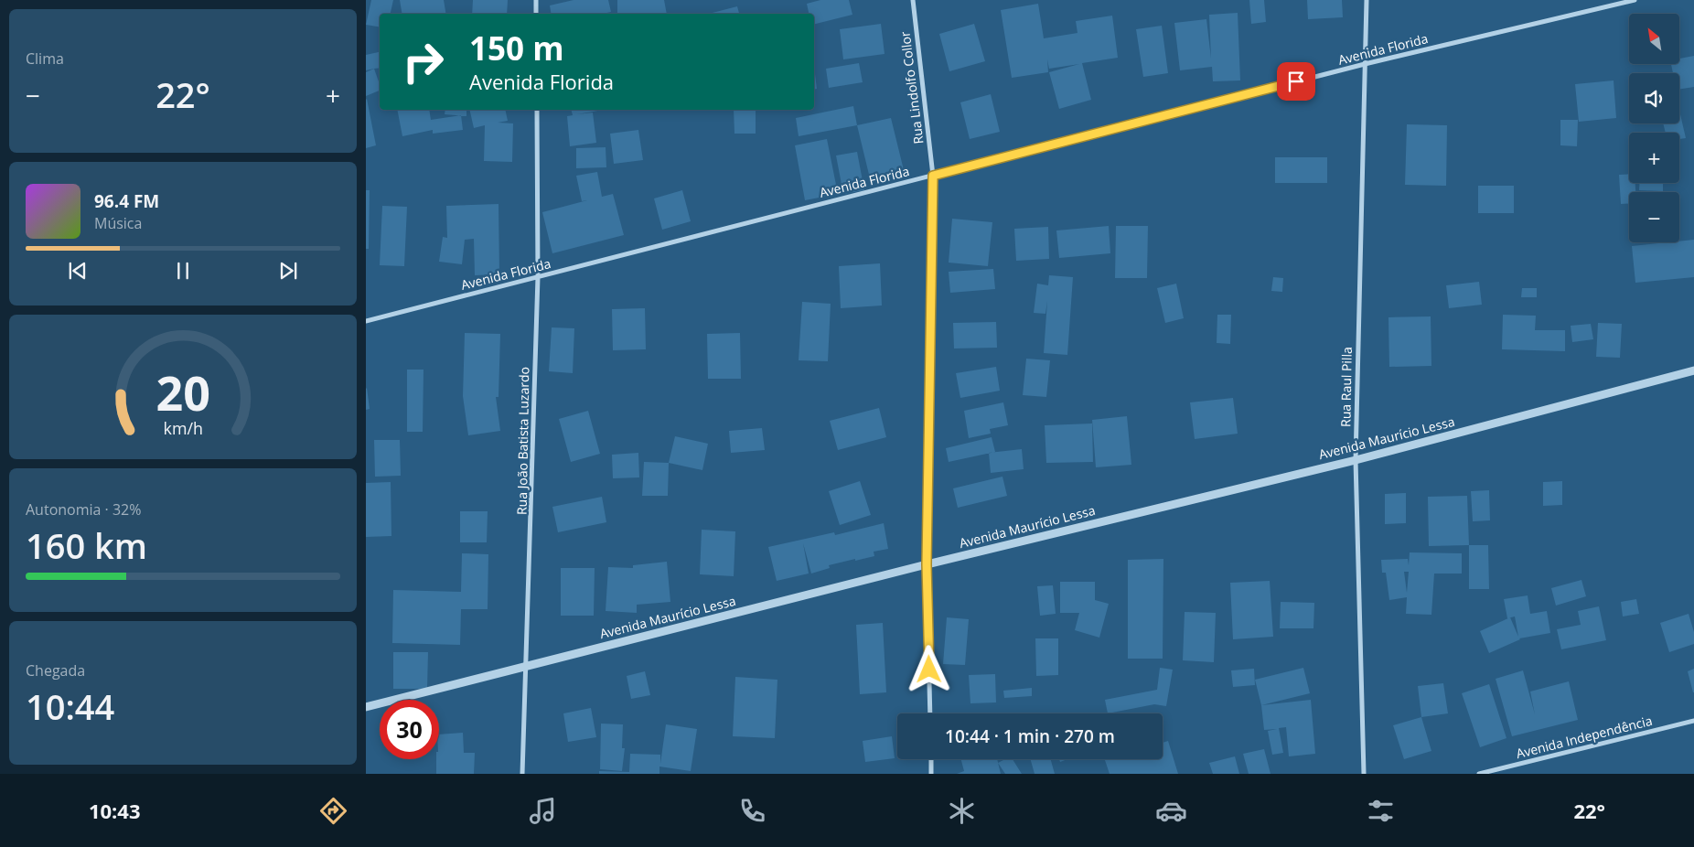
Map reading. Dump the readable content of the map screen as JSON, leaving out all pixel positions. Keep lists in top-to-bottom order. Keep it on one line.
{"streets":{"street":["Avenida Florida","Rua Lindolfo Collor","Rua Raul Pilla","Avenida Maurício Lessa","Rua João Batista Luzardo","Avenida Independência"]},"crossings":[["Avenida Florida","Rua Lindolfo Collor"],["Avenida Florida","Rua Raul Pilla"],["Avenida Florida","Rua João Batista Luzardo"],["Rua Lindolfo Collor","Avenida Maurício Lessa"],["Rua Raul Pilla","Avenida Maurício Lessa"],["Avenida Maurício Lessa","Rua João Batista Luzardo"]],"north":"top left","page":{"tile":["Clima",["Autonomia · 32%","160 km"],["Chegada","10:44"]],"map_buttons":["+","−"],"turn":["150 m","Avenida Florida"],"heat":["−","22°","+"],"song":["96.4 FM","Música"],"limit":"30","trip":"10:44 · 1 min · 270 m","tabs":["10:43","22°"],"gauge":["20","km/h"]}}
